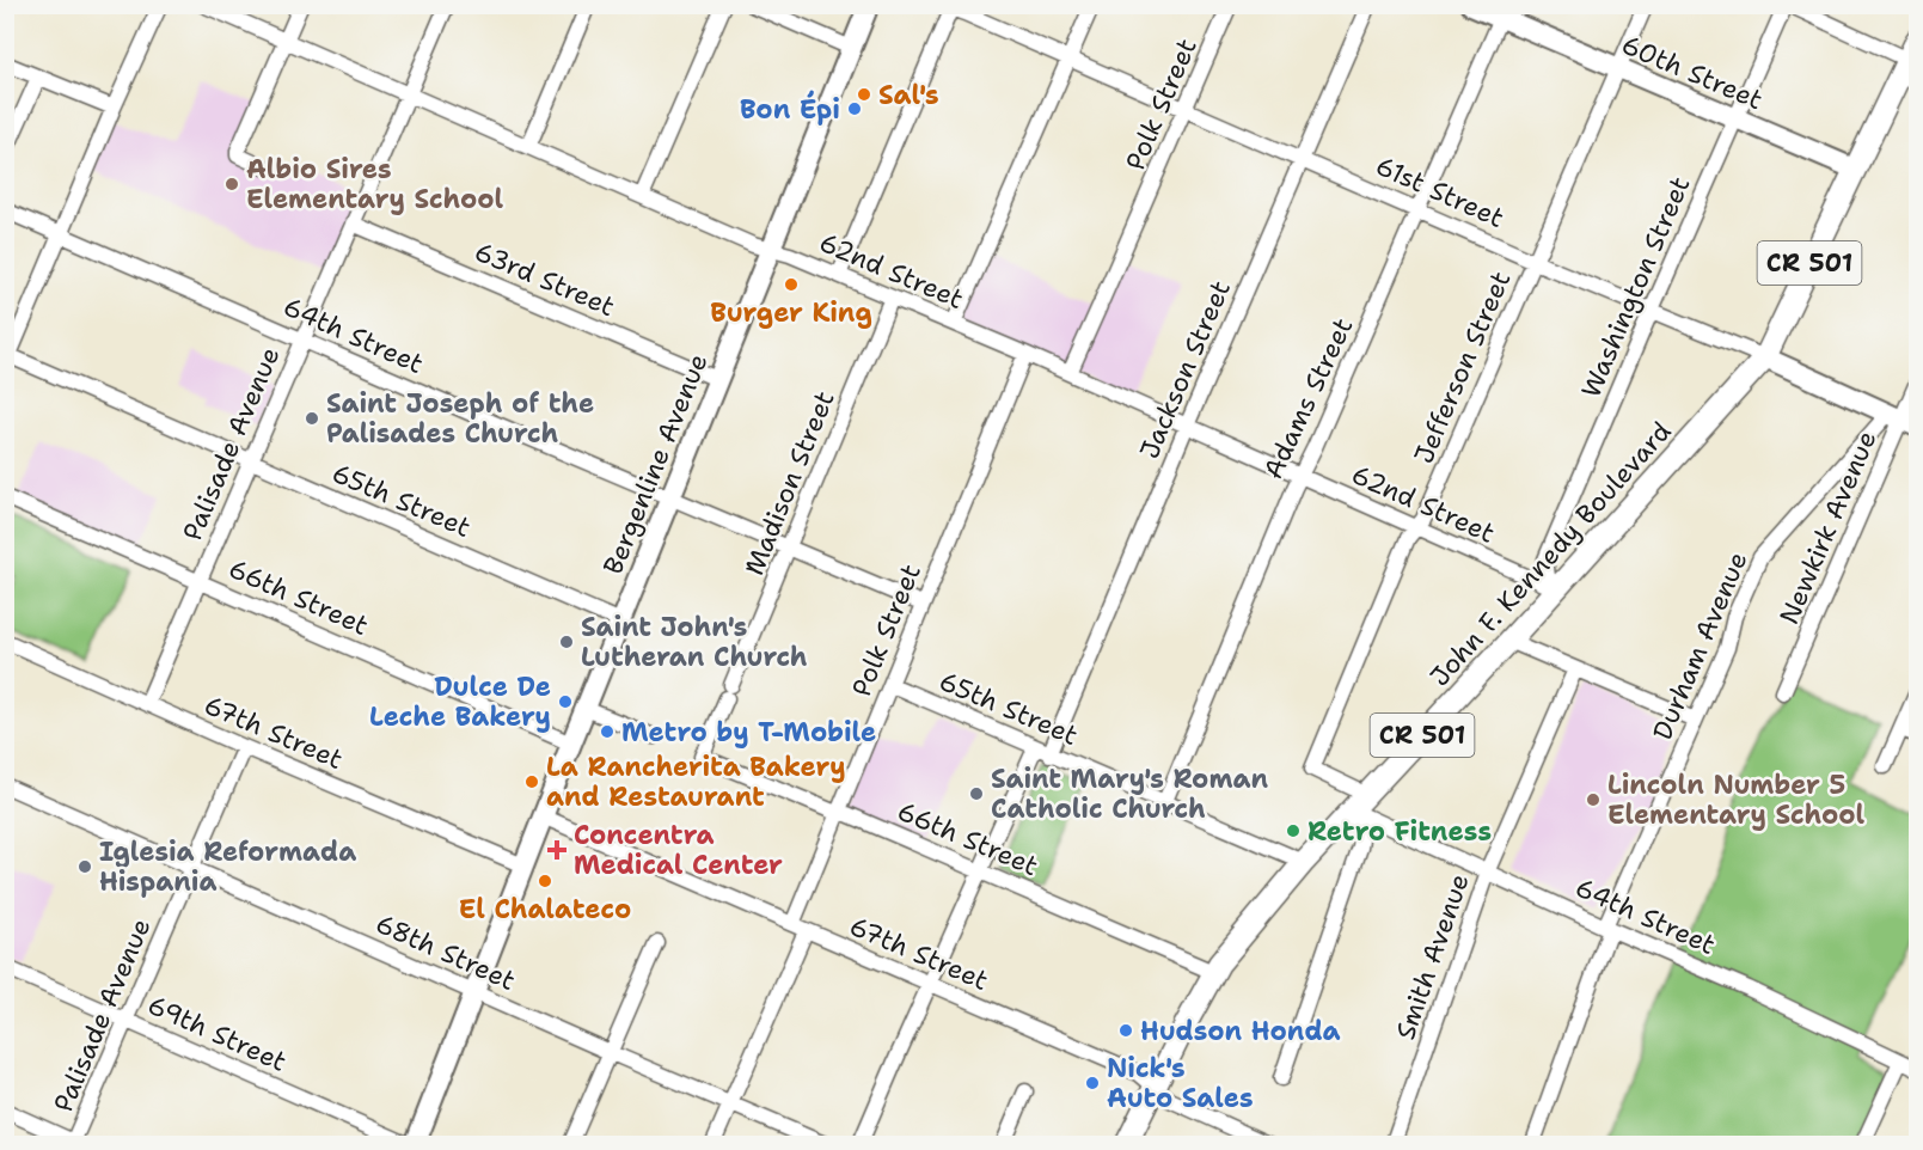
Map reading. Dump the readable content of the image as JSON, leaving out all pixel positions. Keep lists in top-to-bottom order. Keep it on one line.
{"streets":{"main road":["CR 501","John F. Kennedy Boulevard"],"street":["60th Street","Polk Street","61st Street","62nd Street","63rd Street","Washington Street","64th Street","Jefferson Street","Jackson Street","Adams Street","Palisade Avenue","Bergenline Avenue","Madison Street","65th Street","Newkirk Avenue","66th Street","Durham Avenue","67th Street","68th Street","Smith Avenue","69th Street"]},"crossings":[["60th Street","Washington Street"],["60th Street","Jefferson Street"],["60th Street","Adams Street"],["60th Street","John F. Kennedy Boulevard"],["Polk Street","61st Street"],["Polk Street","62nd Street"],["Polk Street","64th Street"],["Polk Street","65th Street"],["Polk Street","66th Street"],["Polk Street","67th Street"],["Polk Street","68th Street"],["61st Street","Washington Street"],["61st Street","Jefferson Street"],["61st Street","Jackson Street"],["61st Street","Adams Street"],["61st Street","Newkirk Avenue"],["61st Street","John F. Kennedy Boulevard"],["61st Street","Durham Avenue"],["62nd Street","Washington Street"],["62nd Street","Jefferson Street"],["62nd Street","Jackson Street"],["62nd Street","Adams Street"],["62nd Street","Palisade Avenue"],["62nd Street","Bergenline Avenue"],["62nd Street","Madison Street"],["62nd Street","John F. Kennedy Boulevard"],["63rd Street","Palisade Avenue"],["63rd Street","Bergenline Avenue"],["Washington Street","John F. Kennedy Boulevard"],["64th Street","Jefferson Street"],["64th Street","Palisade Avenue"],["64th Street","Bergenline Avenue"],["64th Street","Madison Street"],["64th Street","John F. Kennedy Boulevard"],["64th Street","Durham Avenue"],["64th Street","Smith Avenue"],["Jefferson Street","John F. Kennedy Boulevard"],["Jackson Street","65th Street"],["Jackson Street","66th Street"],["Jackson Street","67th Street"],["Adams Street","65th Street"],["Palisade Avenue","65th Street"],["Palisade Avenue","66th Street"],["Palisade Avenue","67th Street"],["Palisade Avenue","68th Street"],["Palisade Avenue","69th Street"],["Bergenline Avenue","65th Street"],["Bergenline Avenue","66th Street"],["Bergenline Avenue","67th Street"],["Bergenline Avenue","68th Street"],["Bergenline Avenue","69th Street"],["Madison Street","66th Street"],["65th Street","John F. Kennedy Boulevard"],["Newkirk Avenue","Durham Avenue"],["John F. Kennedy Boulevard","66th Street"],["John F. Kennedy Boulevard","67th Street"]],"places":{"other":["Sal's","Bon Épi","Albio Sires Elementary School","Burger King","Saint Joseph of the Palisades Church","Saint John's Lutheran Church","Dulce De Leche Bakery","Metro by T-Mobile","La Rancherita Bakery and Restaurant","Saint Mary's Roman Catholic Church","Lincoln Number 5 Elementary School","Retro Fitness","Iglesia Reformada Hispania","El Chalateco","Hudson Honda","Nick's Auto Sales"],"health":["Concentra Medical Center"]}}
